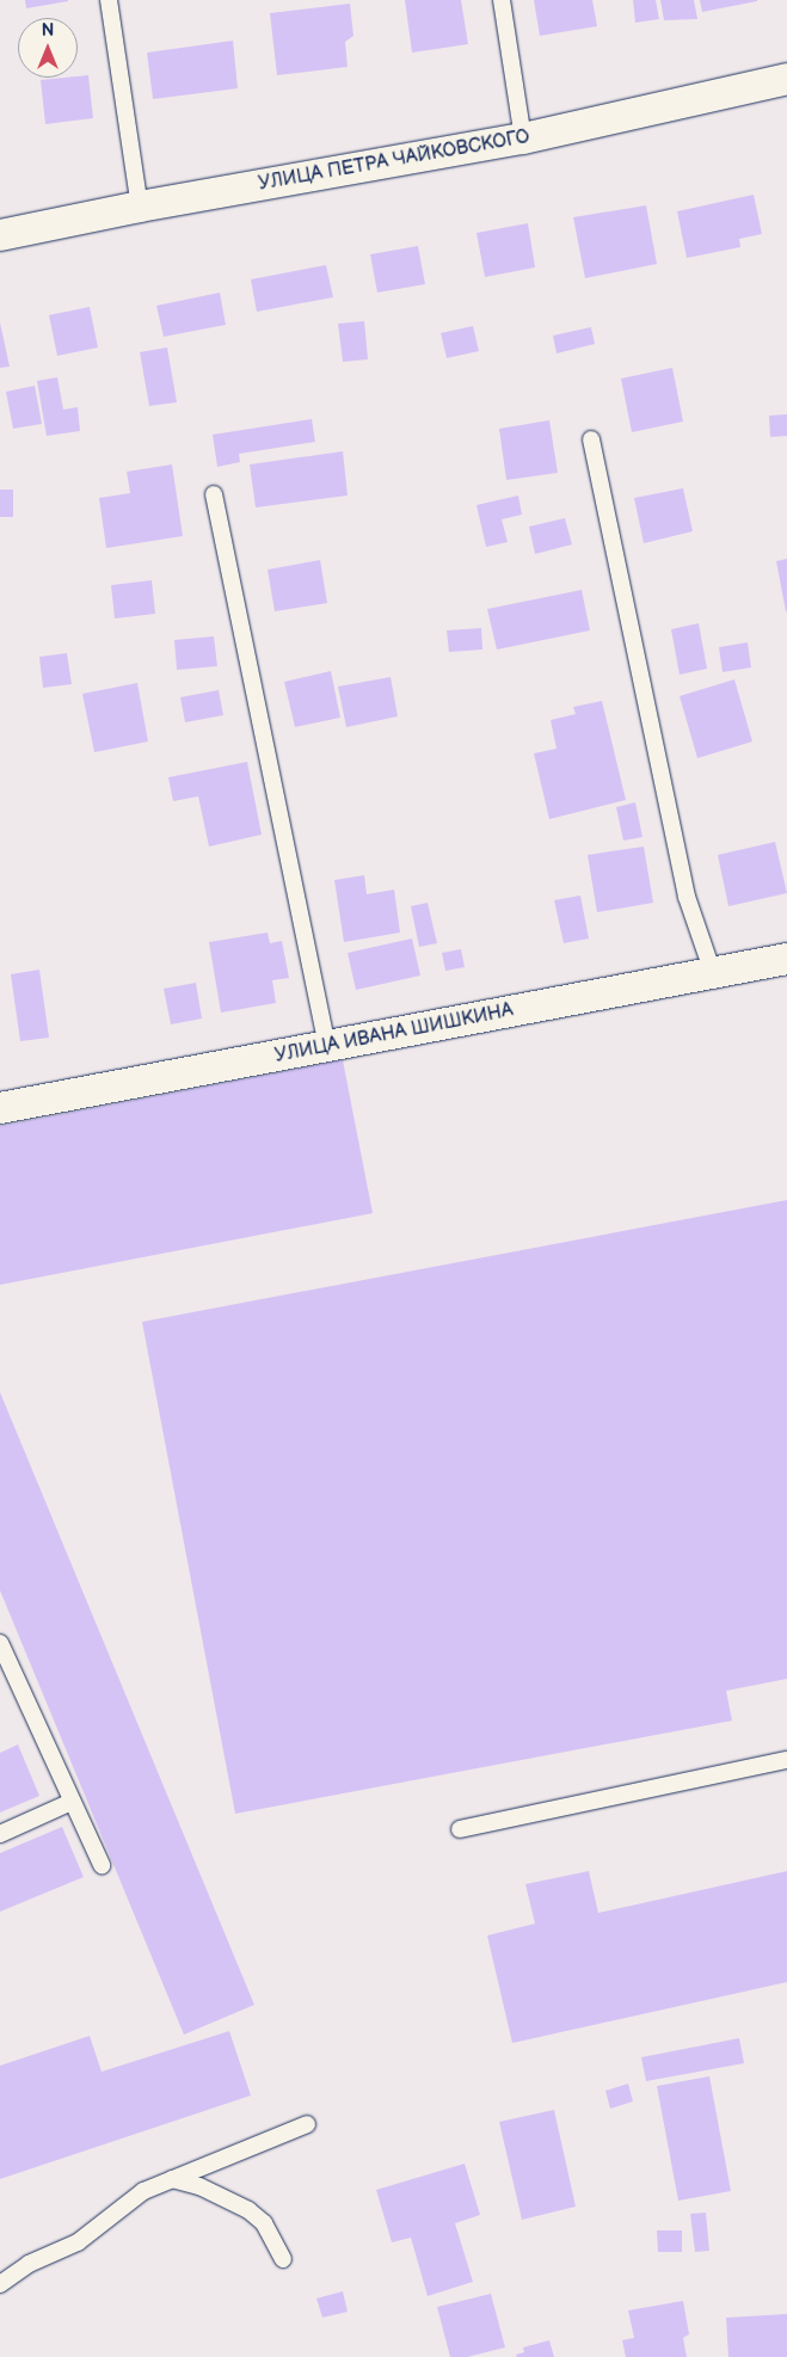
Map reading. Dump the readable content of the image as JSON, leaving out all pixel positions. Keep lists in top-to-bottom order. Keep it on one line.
{"streets":{"street":["УЛИЦА ПЕТРА ЧАЙКОВСКОГО","УЛИЦА ИВАНА ШИШКИНА"]},"north":"top"}
